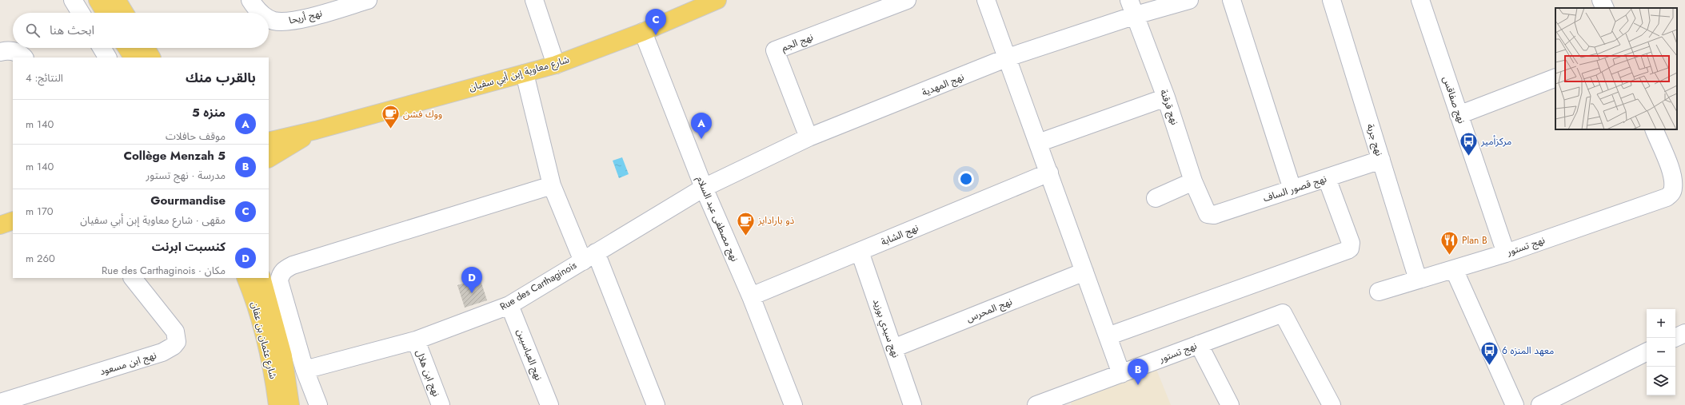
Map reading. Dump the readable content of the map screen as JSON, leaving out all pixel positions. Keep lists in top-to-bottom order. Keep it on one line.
{"streets":{"main road":["شارع معاوية إبن أبي سفيان","شارع عثمان بن عفان"],"street":["نهج أريحا","نهج الجم","نهج المهدية","نهج صفاقس","نهج قرقنة","نهج جربة","نهج قصور الساف","نهج مصطفى عبد السلام","نهج الشابة","نهج تستور","Rue des Carthaginois","نهج المحرس","نهج سيدي بوزيد","نهج العباسيين","نهج ابن مسعود","نهج ابن هلال"]},"crossings":[["نهج الجم","نهج المهدية"],["شارع معاوية إبن أبي سفيان","نهج مصطفى عبد السلام"],["نهج المهدية","نهج قرقنة"],["نهج المهدية","نهج مصطفى عبد السلام"],["نهج المهدية","Rue des Carthaginois"],["نهج صفاقس","نهج تستور"],["نهج قرقنة","نهج قصور الساف"],["نهج جربة","نهج قصور الساف"],["نهج جربة","نهج تستور"],["نهج مصطفى عبد السلام","نهج الشابة"],["نهج مصطفى عبد السلام","Rue des Carthaginois"],["نهج الشابة","نهج سيدي بوزيد"],["Rue des Carthaginois","نهج العباسيين"],["Rue des Carthaginois","نهج ابن هلال"],["نهج المحرس","نهج سيدي بوزيد"]],"places":{"cafe":["ووك فشن","ذو بارادايز"],"bus stop":["مركزأمير","معهد المنزه 6"],"restaurant":["Plan B"]},"page":{"pins":["C","A","D","B"],"search":"ابحث هنا","heading":["بالقرب منك","النتائج: 4"],"list":[{"mark":"A","name":"منزه 5","note":"موقف حافلات","value":"140 m"},{"mark":"B","name":"Collège Menzah 5","note":"مدرسة · نهج تستور","value":"140 m"},{"mark":"C","name":"Gourmandise","note":"مقهى · شارع معاوية إبن أبي سفيان","value":"170 m"},{"mark":"D","name":"كنسبت ابرنت","note":"مكان · Rue des Carthaginois","value":"260 m"}],"map_buttons":["+","−"]}}
